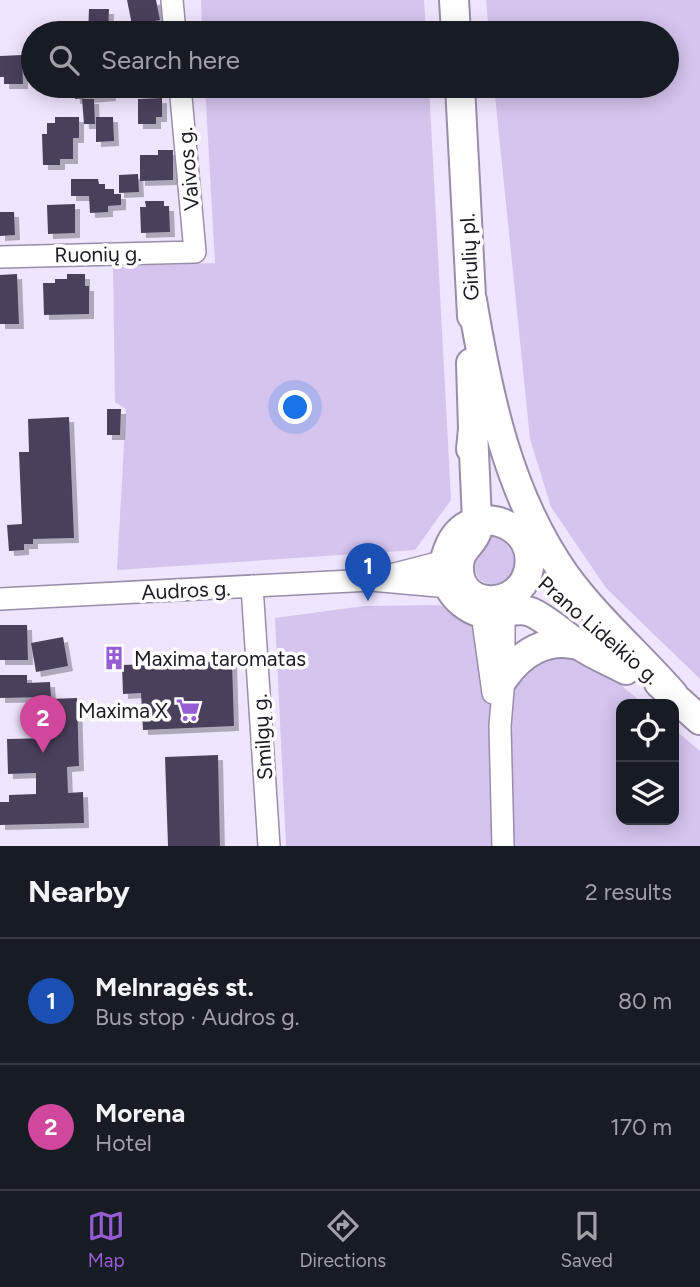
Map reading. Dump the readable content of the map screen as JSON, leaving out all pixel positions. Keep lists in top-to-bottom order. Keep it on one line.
{"streets":{"main road":["Girulių pl.","Prano Lideikio g."],"street":["Vaivos g.","Ruonių g.","Audros g.","Smilgų g."]},"crossings":[["Vaivos g.","Ruonių g."],["Girulių pl.","Prano Lideikio g."],["Audros g.","Smilgų g."]],"places":{"building":["Maxima taromatas"],"supermarket":["Maxima X"]},"page":{"search":"Search here","pins":["1","2"],"heading":["Nearby","2 results"],"list":[{"mark":"1","name":"Melnragės st.","note":"Bus stop · Audros g.","value":"80 m"},{"mark":"2","name":"Morena","note":"Hotel","value":"170 m"}],"nav":["Map","Directions","Saved"]}}
